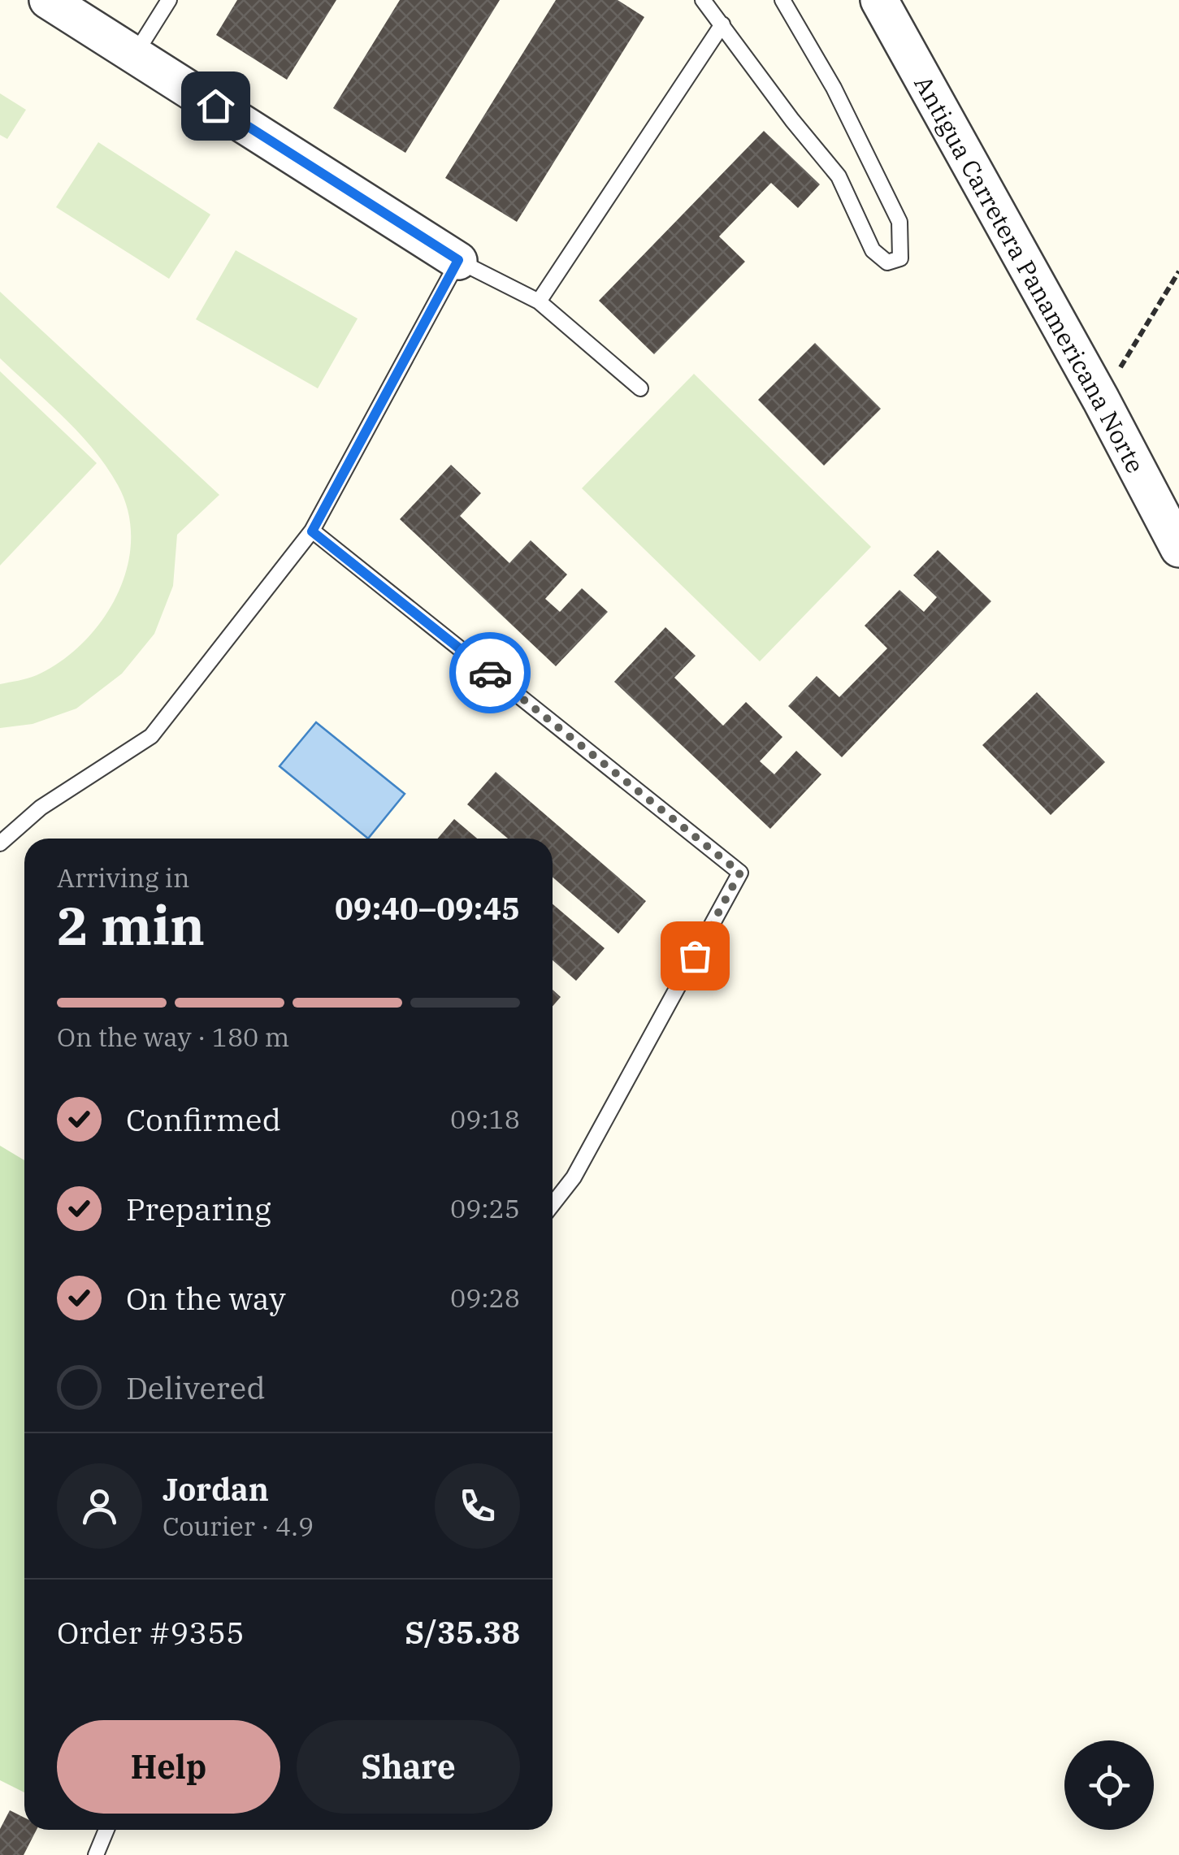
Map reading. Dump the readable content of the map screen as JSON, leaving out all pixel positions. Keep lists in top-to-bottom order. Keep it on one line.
{"streets":{"street":["Antigua Carretera Panamericana Norte"]},"page":{"heading":["2 min","Arriving in","09:40–09:45"],"panel":["Jordan","Courier · 4.9","Order #9355","S/35.38"],"bar":"On the way · 180 m","list":[["Confirmed","09:18"],["Preparing","09:25"],["On the way","09:28"],"Delivered"],"buttons":["Help","Share"]}}
